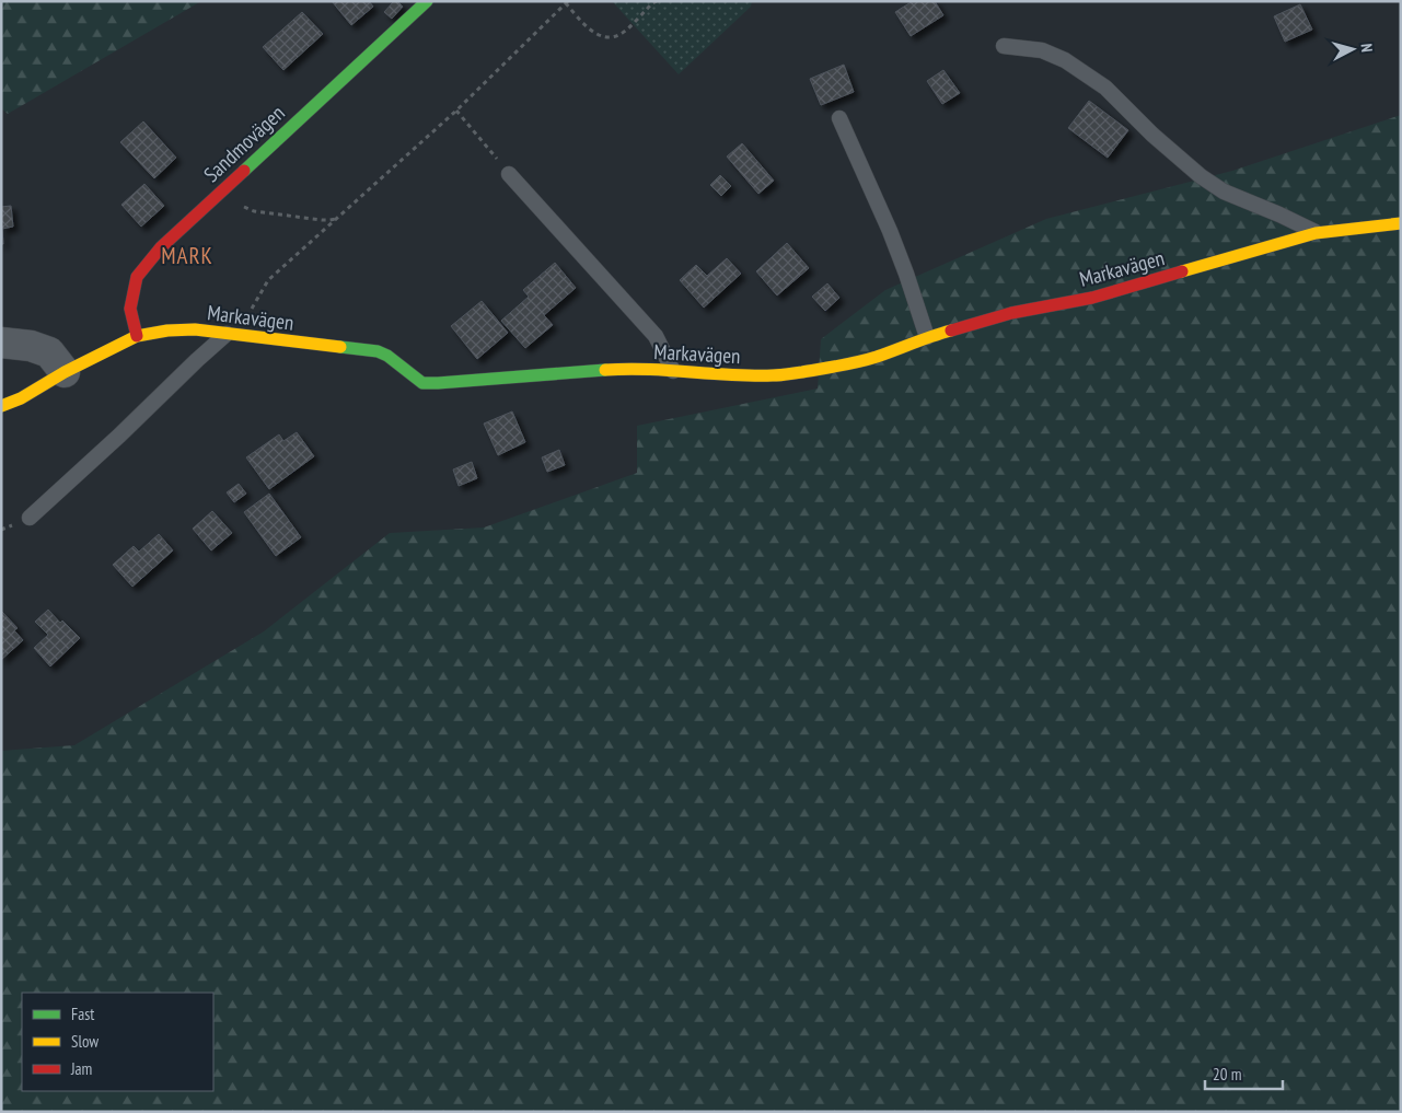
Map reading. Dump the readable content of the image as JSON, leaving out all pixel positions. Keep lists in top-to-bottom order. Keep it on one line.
{"streets":{"street":["Sandmovägen","Markavägen"]},"crossings":[["Sandmovägen","Markavägen"]],"districts":["MARK"],"legend":["Fast","Slow","Jam"],"scale_bar":"20 m","north":"right"}
